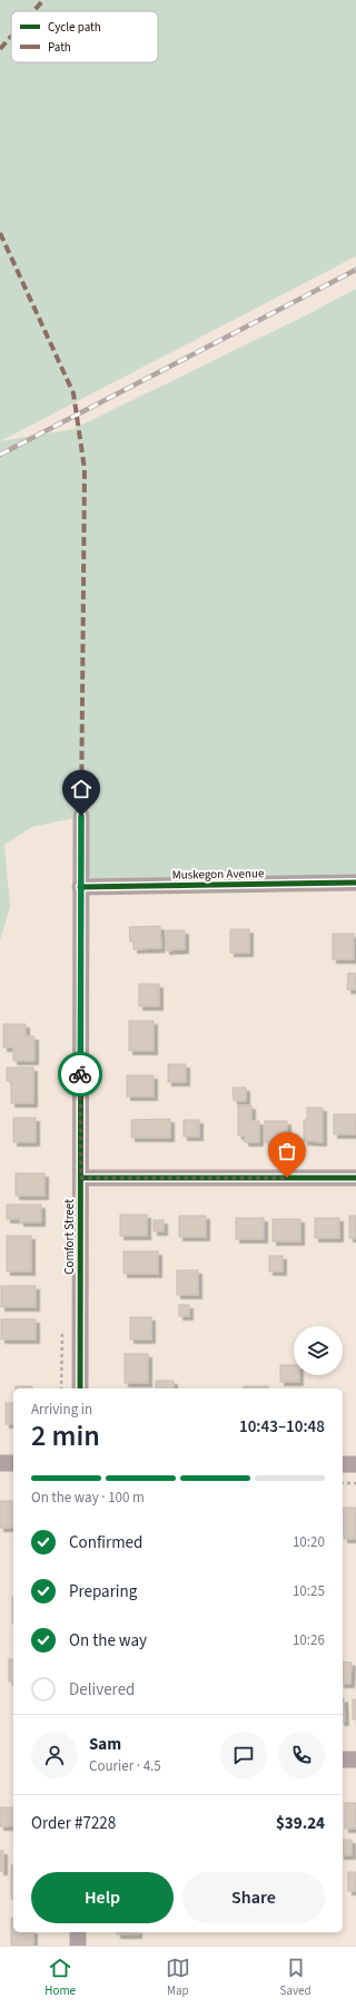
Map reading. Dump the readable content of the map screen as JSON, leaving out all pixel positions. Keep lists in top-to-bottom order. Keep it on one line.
{"streets":{"street":["Muskegon Avenue","Comfort Street"]},"crossings":[["Muskegon Avenue","Comfort Street"]],"legend":["Cycle path","Path"],"page":{"heading":["2 min","Arriving in","10:43–10:48"],"panel":["Sam","Courier · 4.5","Order #7228","$39.24"],"bar":"On the way · 100 m","list":[["Confirmed","10:20"],["Preparing","10:25"],["On the way","10:26"],"Delivered"],"buttons":["Help","Share"],"tabs":["Home","Map","Saved"]}}
